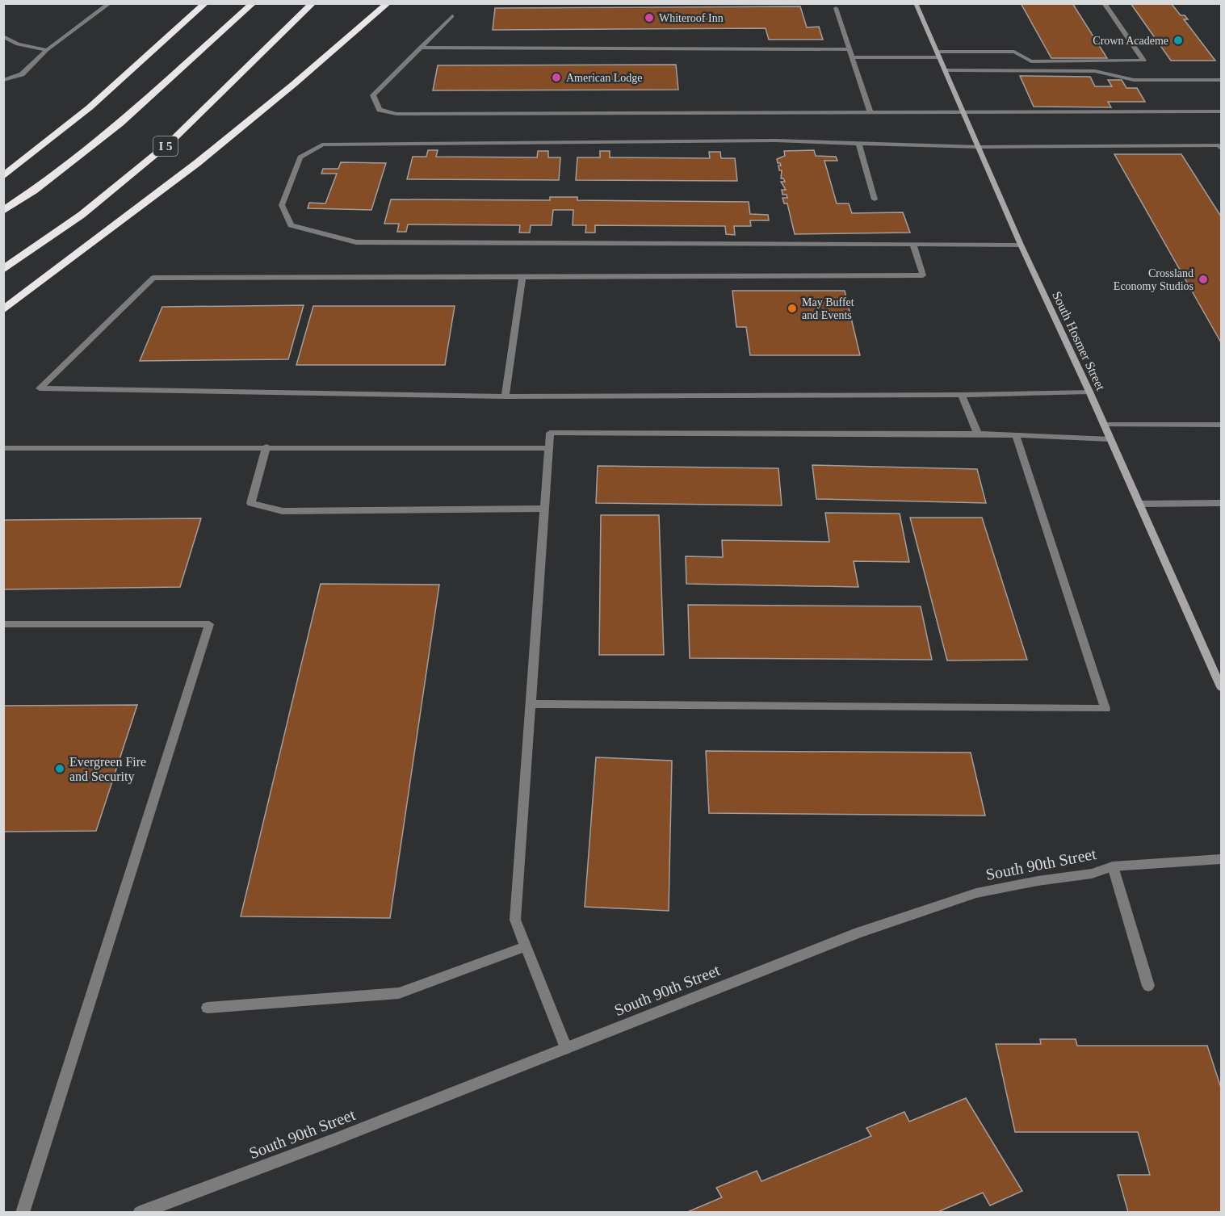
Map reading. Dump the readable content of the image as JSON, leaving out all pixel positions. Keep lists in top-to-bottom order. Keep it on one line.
{"streets":{"highway":["I 5"],"main road":["South Hosmer Street"],"street":["South 90th Street"]},"places":["Whiteroof Inn","Crown Academe","American Lodge","Crossland Economy Studios","May Buffet and Events","Evergreen Fire and Security"]}
